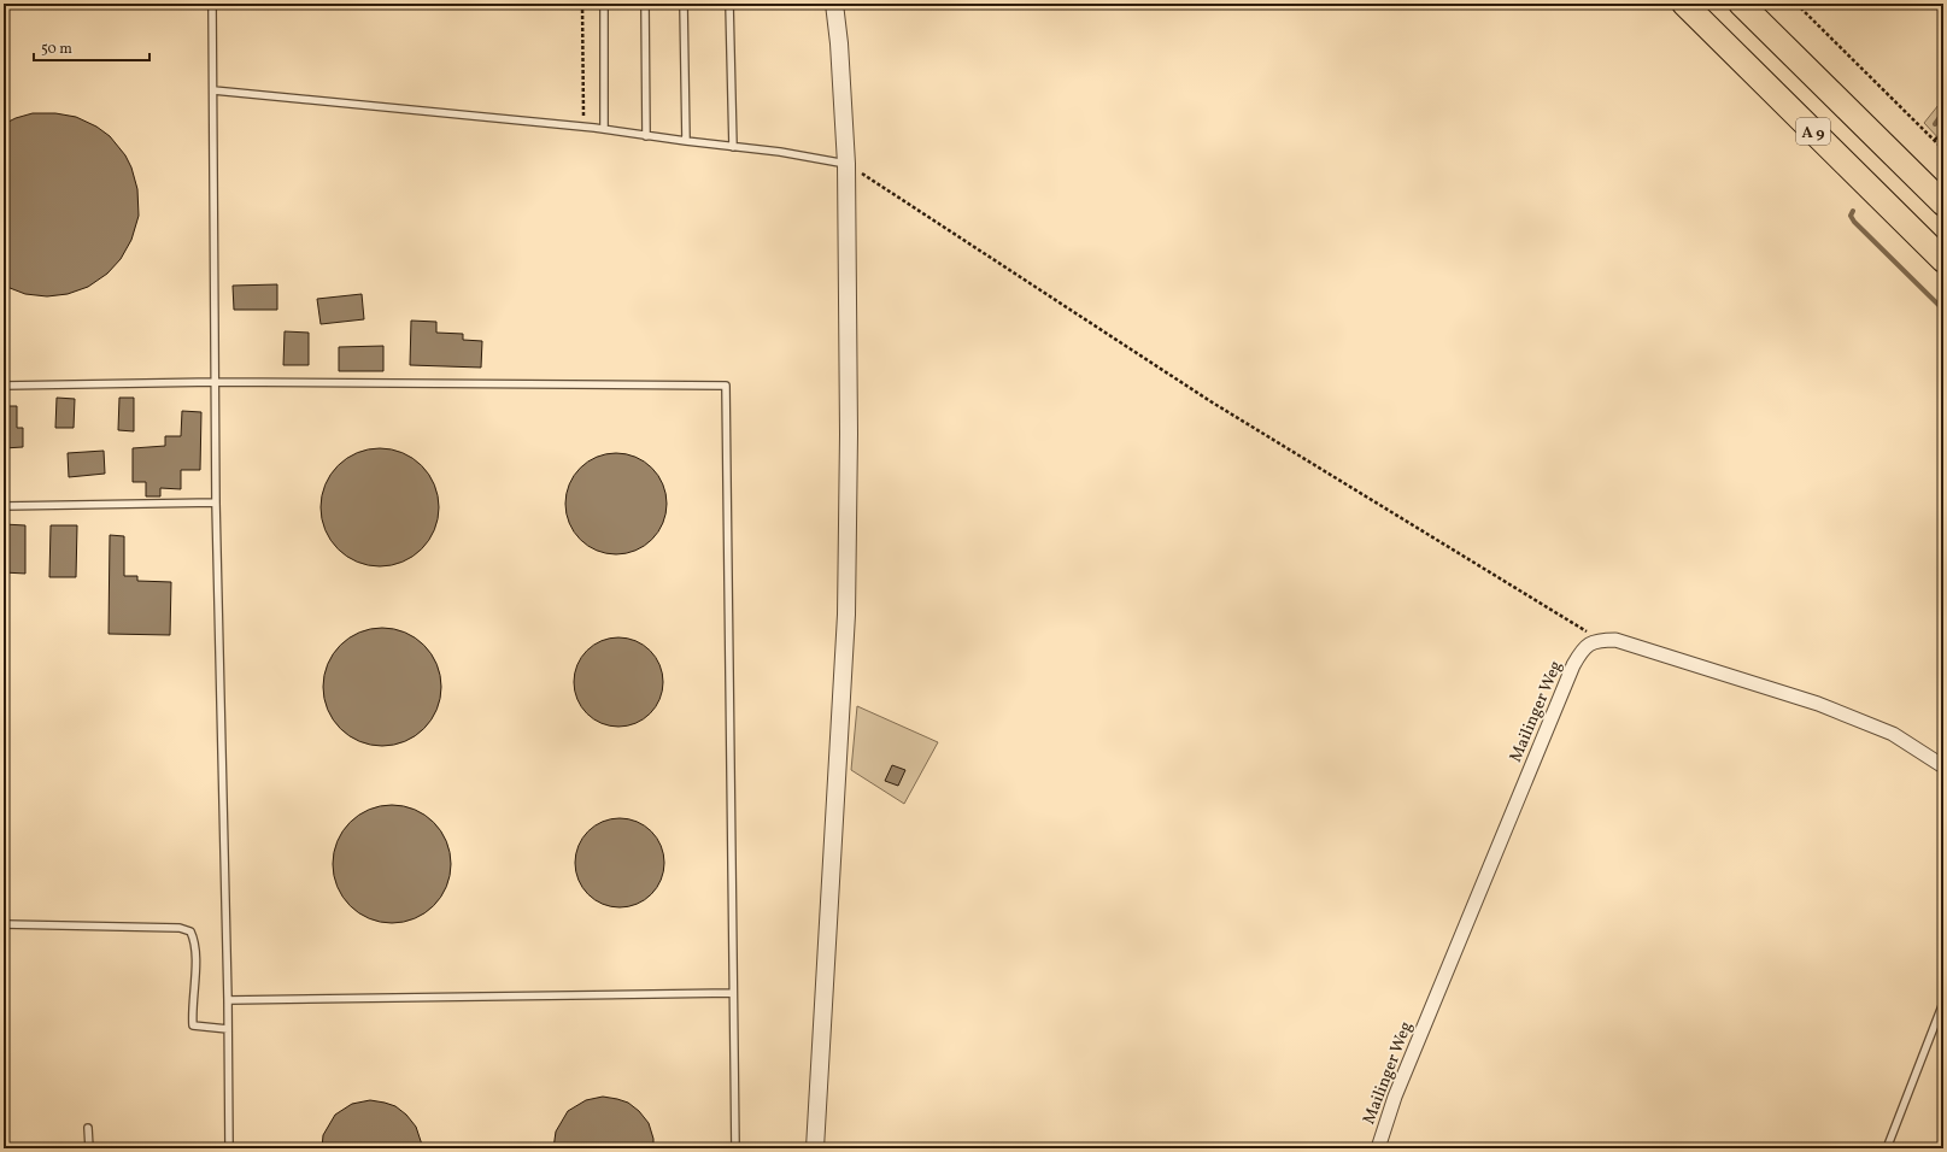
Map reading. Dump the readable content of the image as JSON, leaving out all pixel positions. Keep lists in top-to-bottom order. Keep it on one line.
{"streets":{"highway":["A 9"],"street":["Mailinger Weg"]},"scale_bar":"50 m"}
